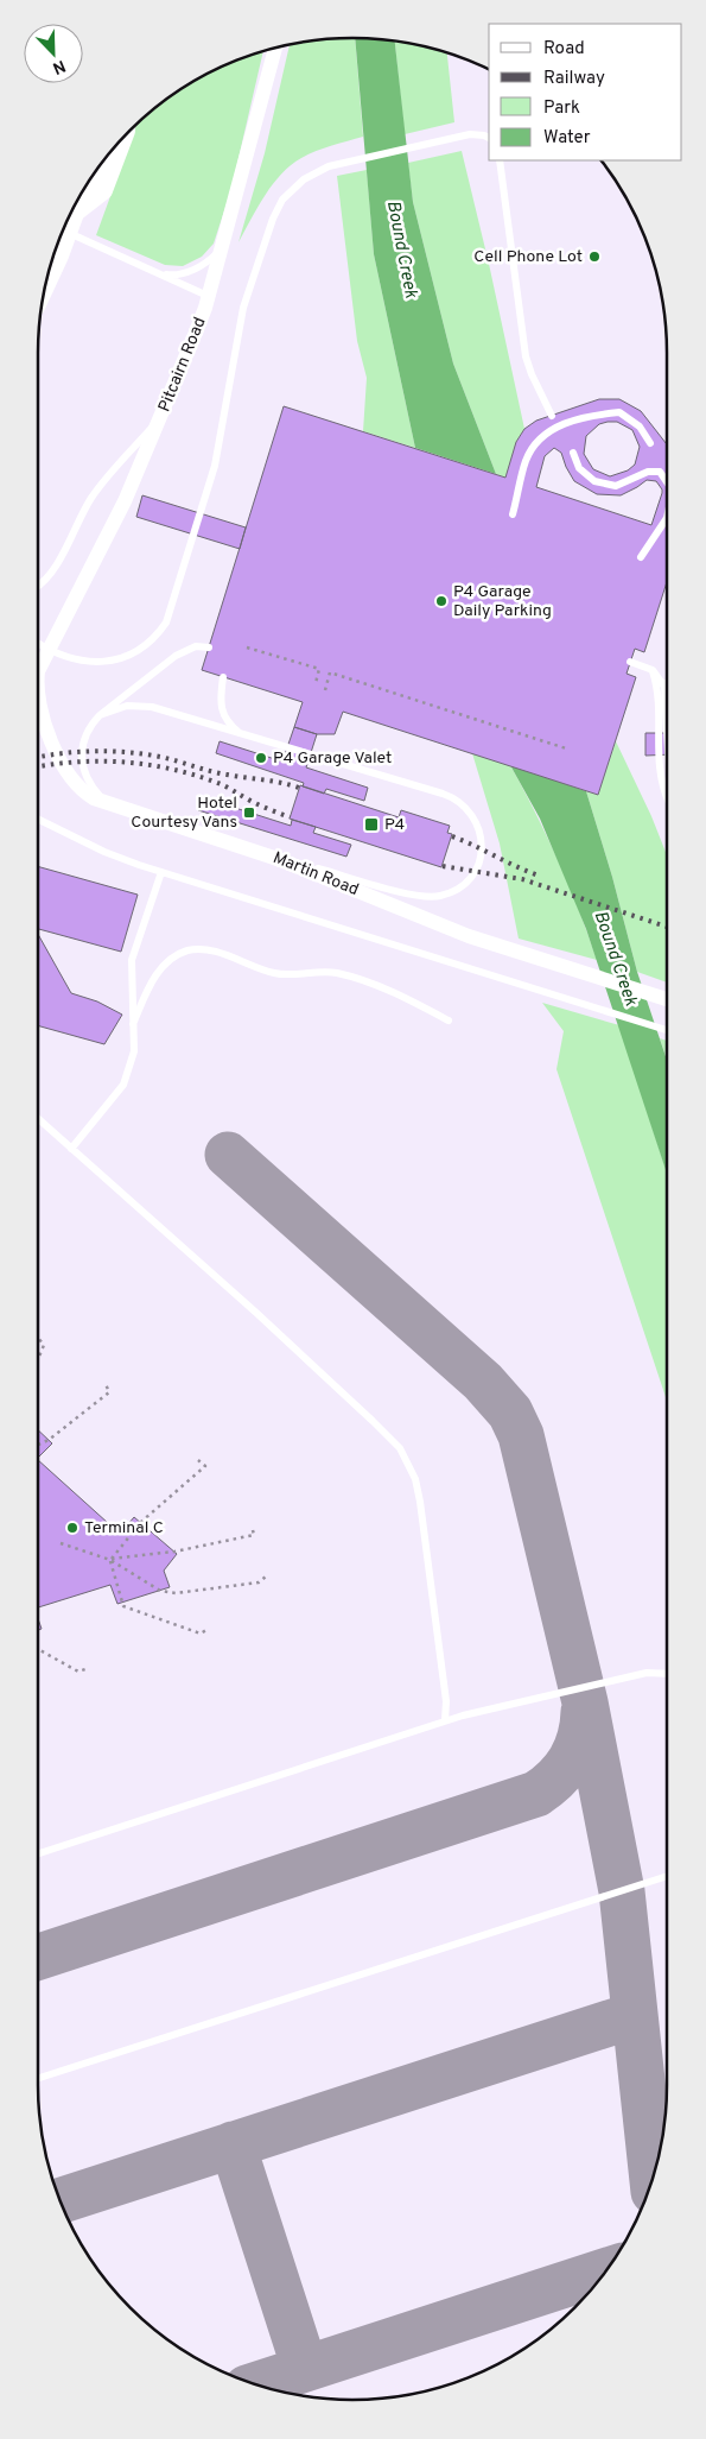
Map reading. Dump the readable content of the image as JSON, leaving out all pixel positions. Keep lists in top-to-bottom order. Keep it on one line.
{"streets":{"street":["Pitcairn Road","Martin Road"]},"water":["Bound Creek"],"places":{"other":["Cell Phone Lot","P4 Garage Daily Parking","P4 Garage Valet","Terminal C"],"transit":["Hotel Courtesy Vans","P4"]},"legend":["Road","Railway","Park","Water"],"north":"bottom right"}
